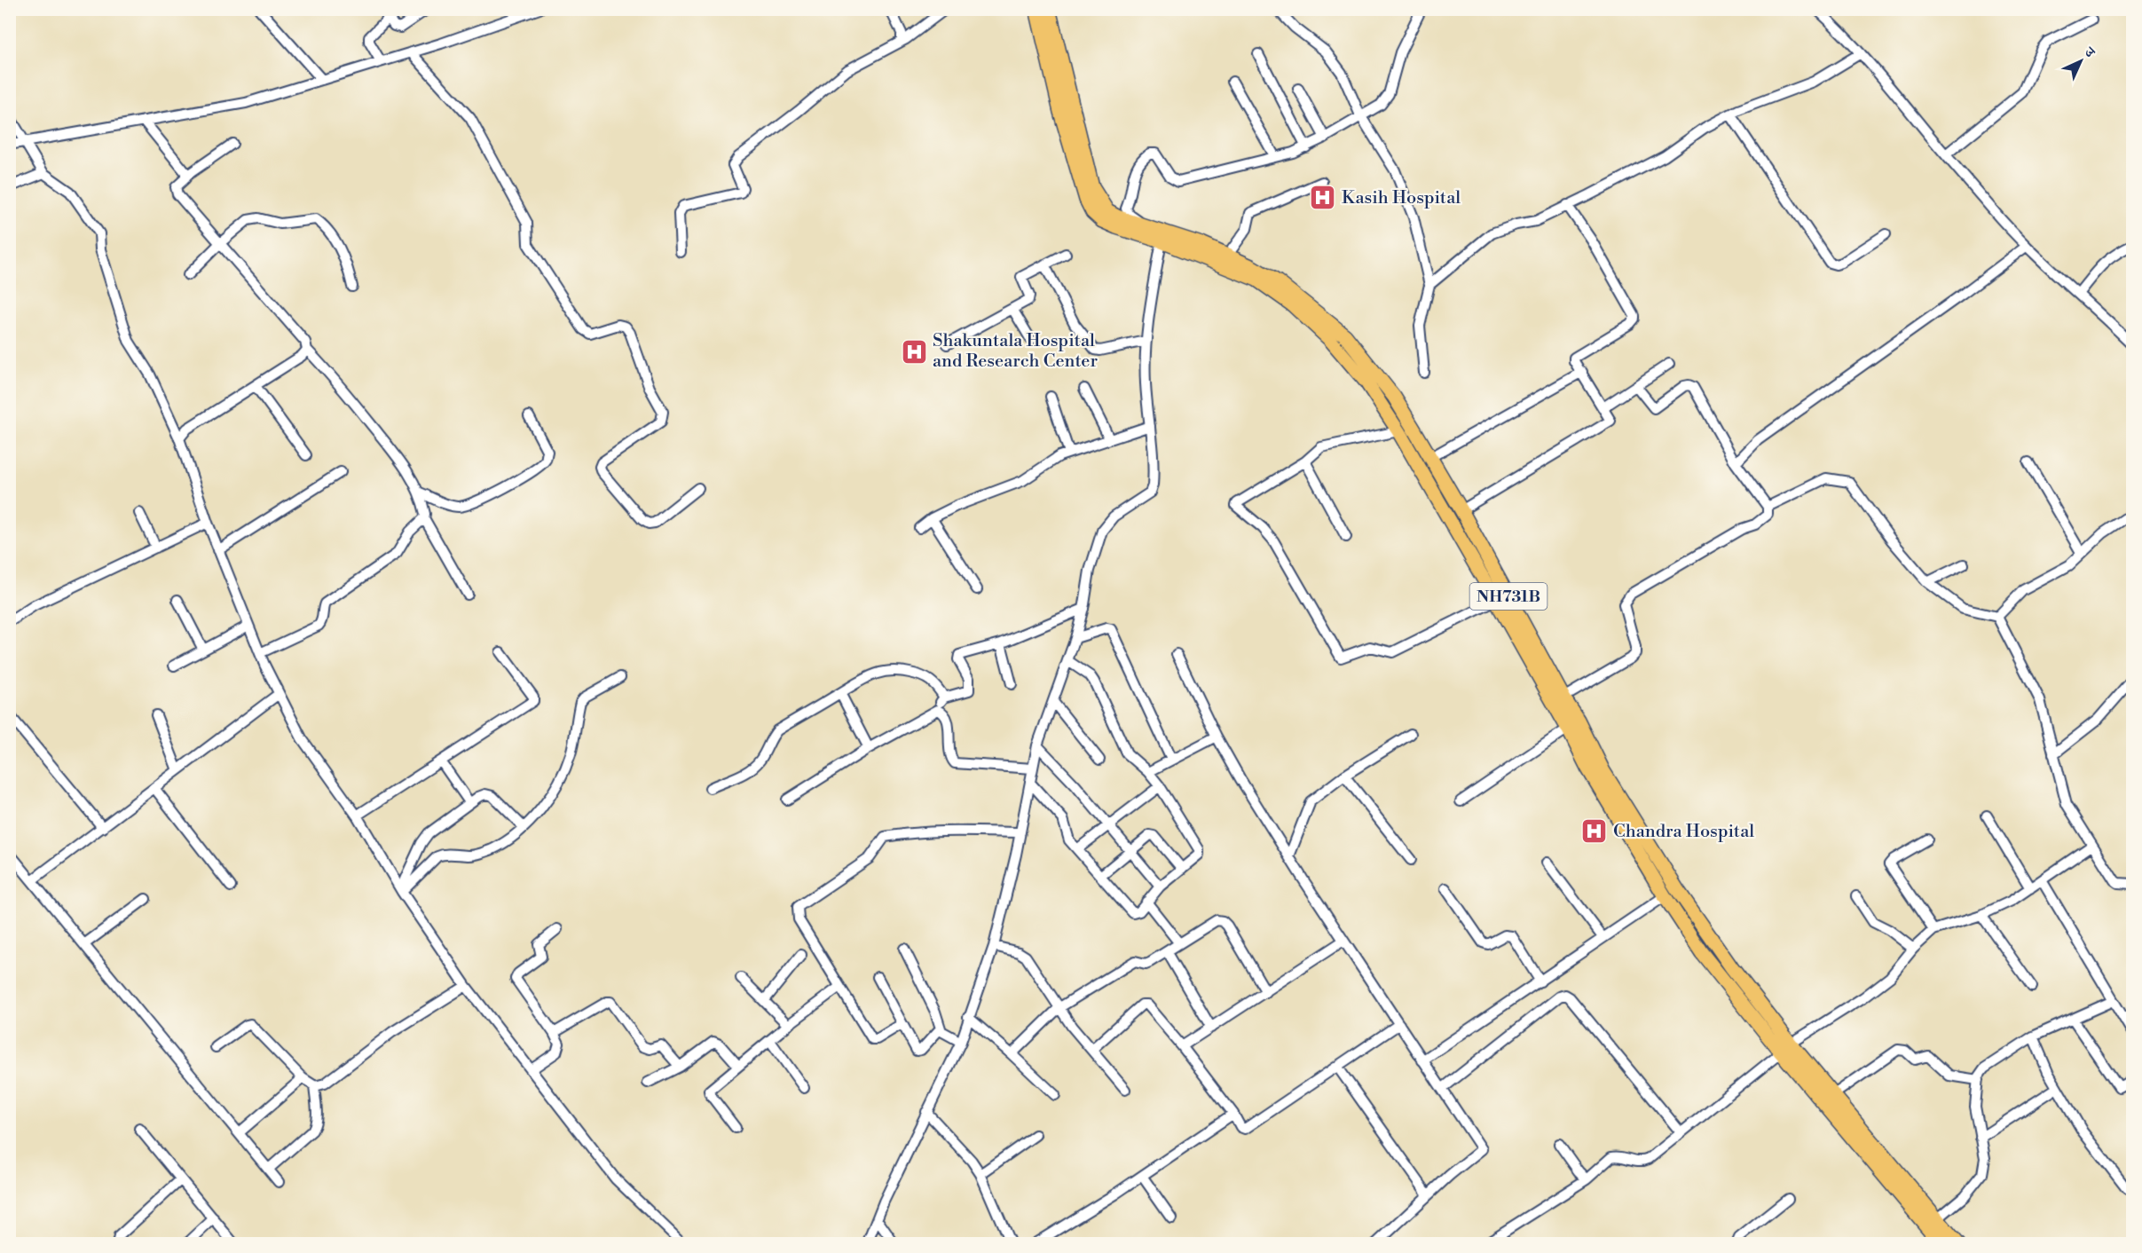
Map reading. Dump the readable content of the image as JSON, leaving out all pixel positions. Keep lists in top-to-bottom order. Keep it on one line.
{"streets":{"highway":["NH731B"]},"places":{"hospital":["Kasih Hospital","Shakuntala Hospital and Research Center","Chandra Hospital"]},"north":"top right"}
